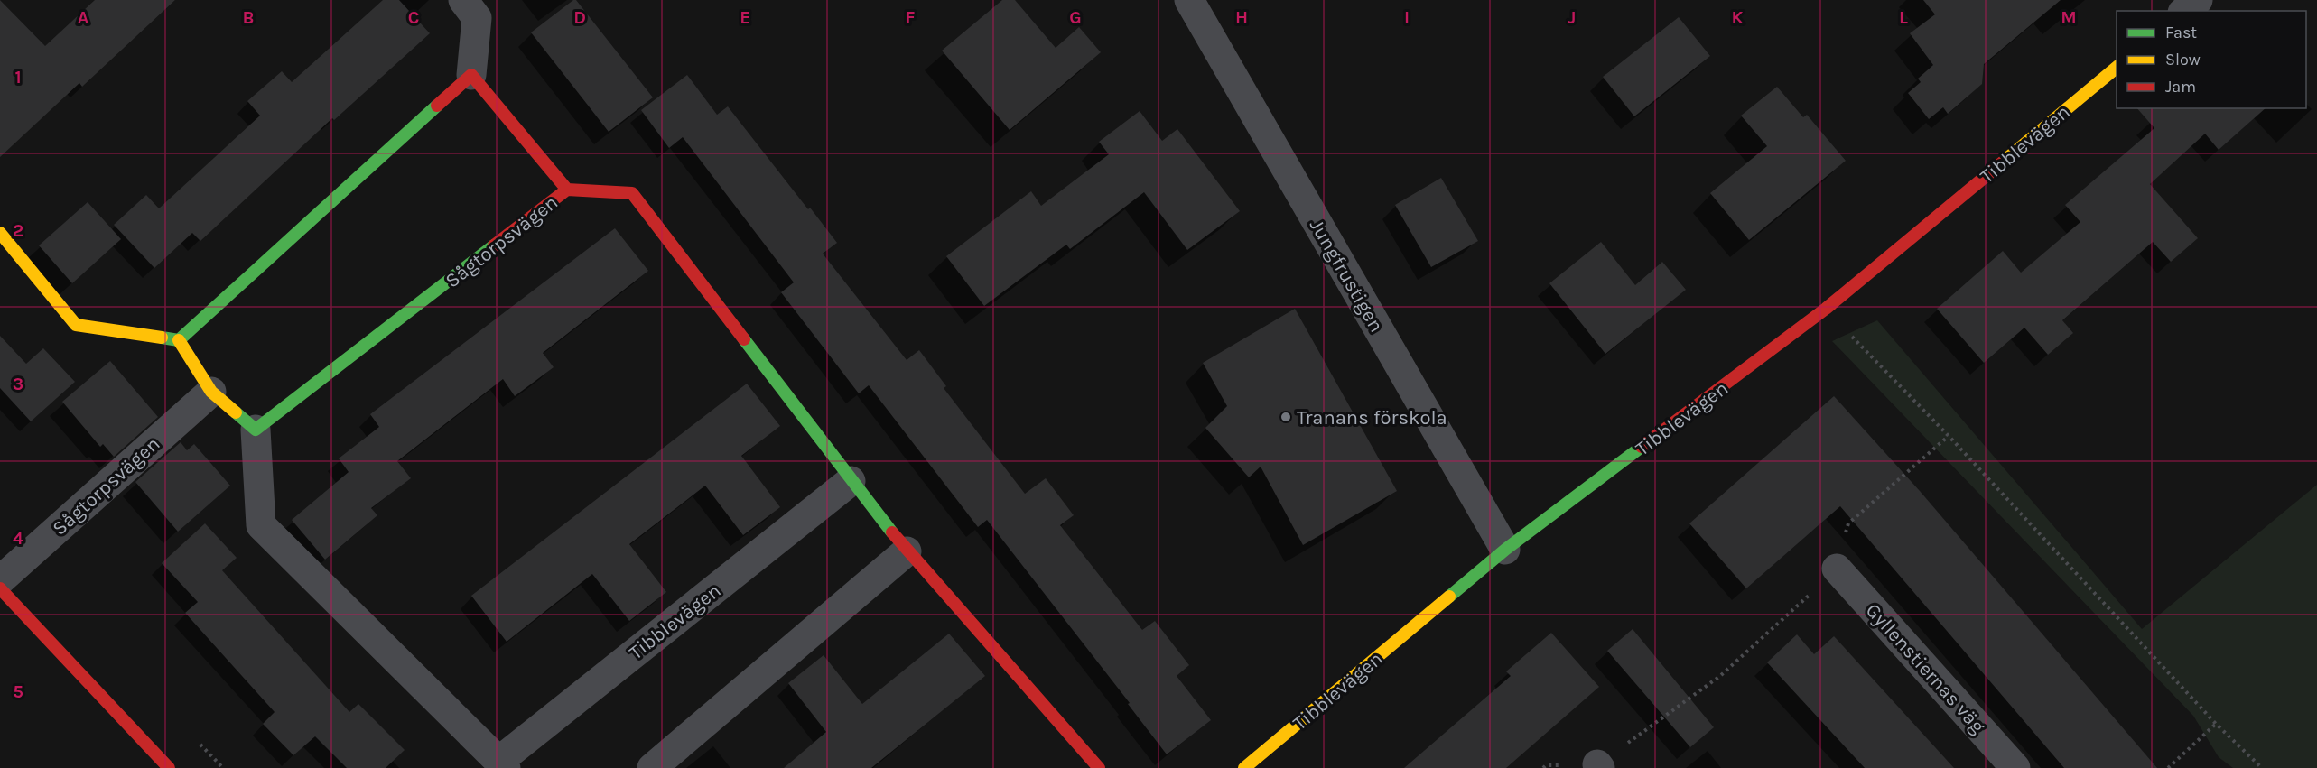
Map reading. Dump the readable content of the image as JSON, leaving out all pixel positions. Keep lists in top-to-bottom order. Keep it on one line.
{"streets":{"street":["Tibblevägen","Sågtorpsvägen","Jungfrustigen","Gyllenstiernas väg"]},"crossings":[["Tibblevägen","Sågtorpsvägen"],["Tibblevägen","Jungfrustigen"]],"places":["Tranans förskola"],"legend":["Fast","Slow","Jam"],"grid":{"columns":["A","B","C","D","E","F","G","H","I","J","K","L","M"],"rows":["1","2","3","4","5"]}}
